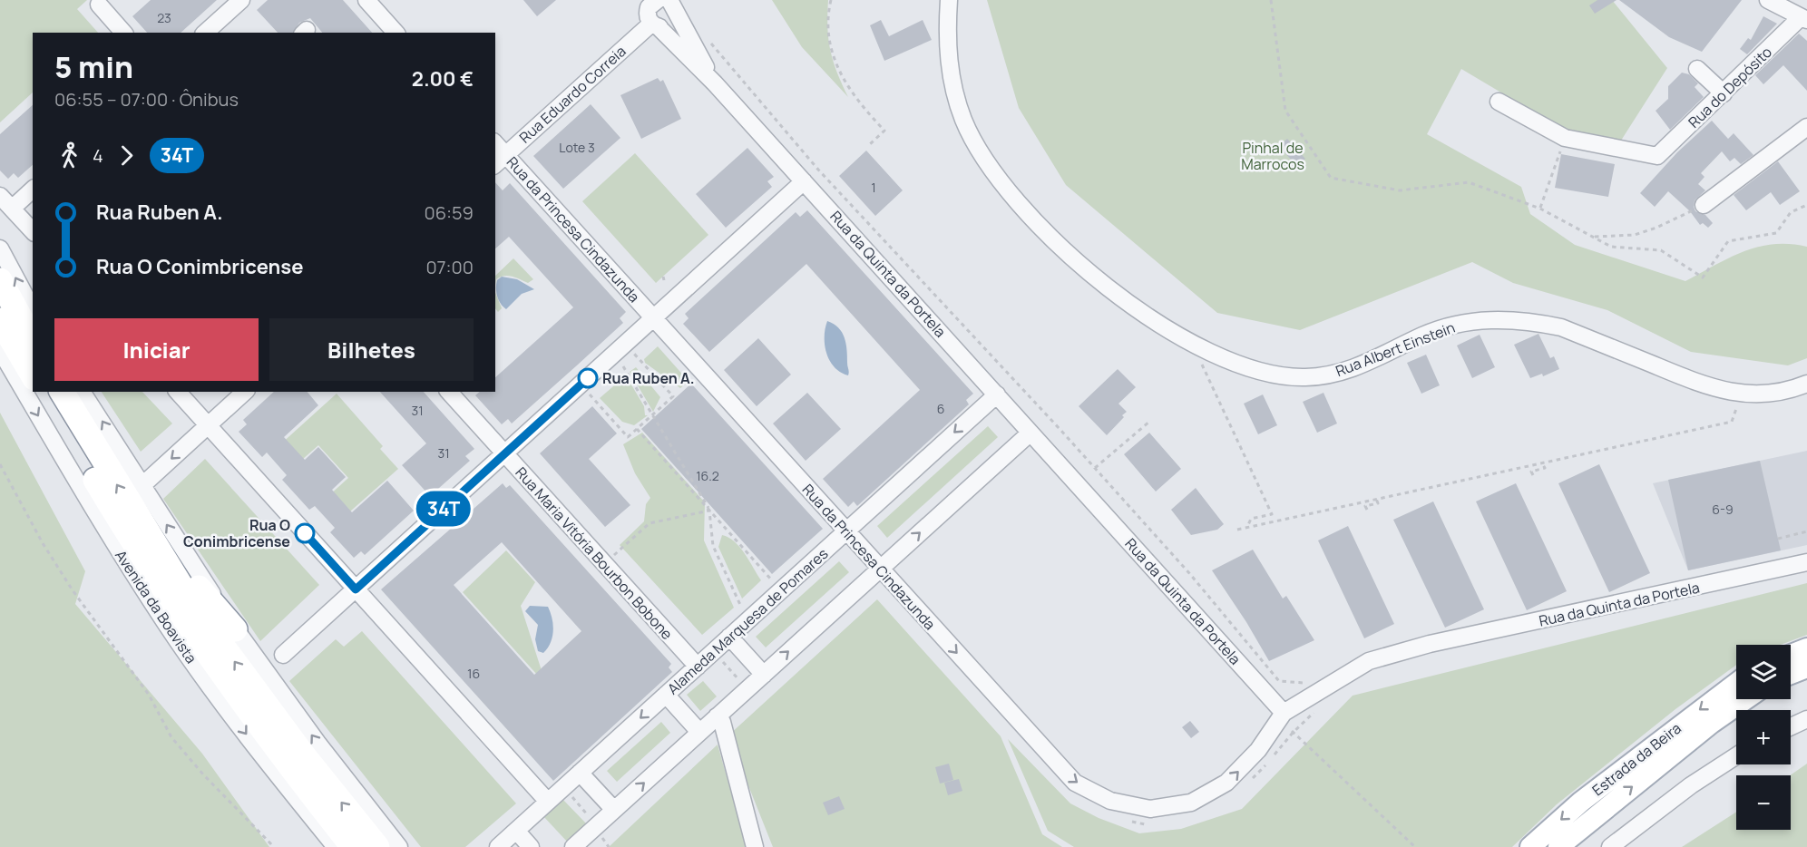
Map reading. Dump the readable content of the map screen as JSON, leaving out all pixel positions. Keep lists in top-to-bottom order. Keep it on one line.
{"streets":{"highway":["Avenida da Boavista"],"main road":["Estrada da Beira"],"street":["Rua do Depósito","Rua Eduardo Correia","Rua da Princesa Cindazunda","Rua da Quinta da Portela","Rua Albert Einstein","Rua Maria Vitória Bourbon Bobone","Alameda Marquesa de Pomares"]},"crossings":[["Rua Eduardo Correia","Rua da Princesa Cindazunda"],["Rua Eduardo Correia","Rua da Quinta da Portela"],["Rua da Princesa Cindazunda","Rua da Quinta da Portela"],["Rua da Princesa Cindazunda","Alameda Marquesa de Pomares"],["Rua da Quinta da Portela","Alameda Marquesa de Pomares"],["Rua Maria Vitória Bourbon Bobone","Alameda Marquesa de Pomares"]],"parks":["Pinhal de Marrocos"],"places":["Rua Ruben A.","Rua O Conimbricense"],"lines":["bus line 34T"],"house_numbers":["23","Lote 3","1","6","31","31","16.2","6-9","16"],"page":{"on_map":"34T","heading":["5 min","06:55 – 07:00 · Ônibus","2.00 €"],"legs":["4","34T"],"list":[{"name":"Rua Ruben A.","value":"06:59"},{"name":"Rua O Conimbricense","value":"07:00"}],"buttons":["Iniciar","Bilhetes"],"map_buttons":["+","−"]}}
